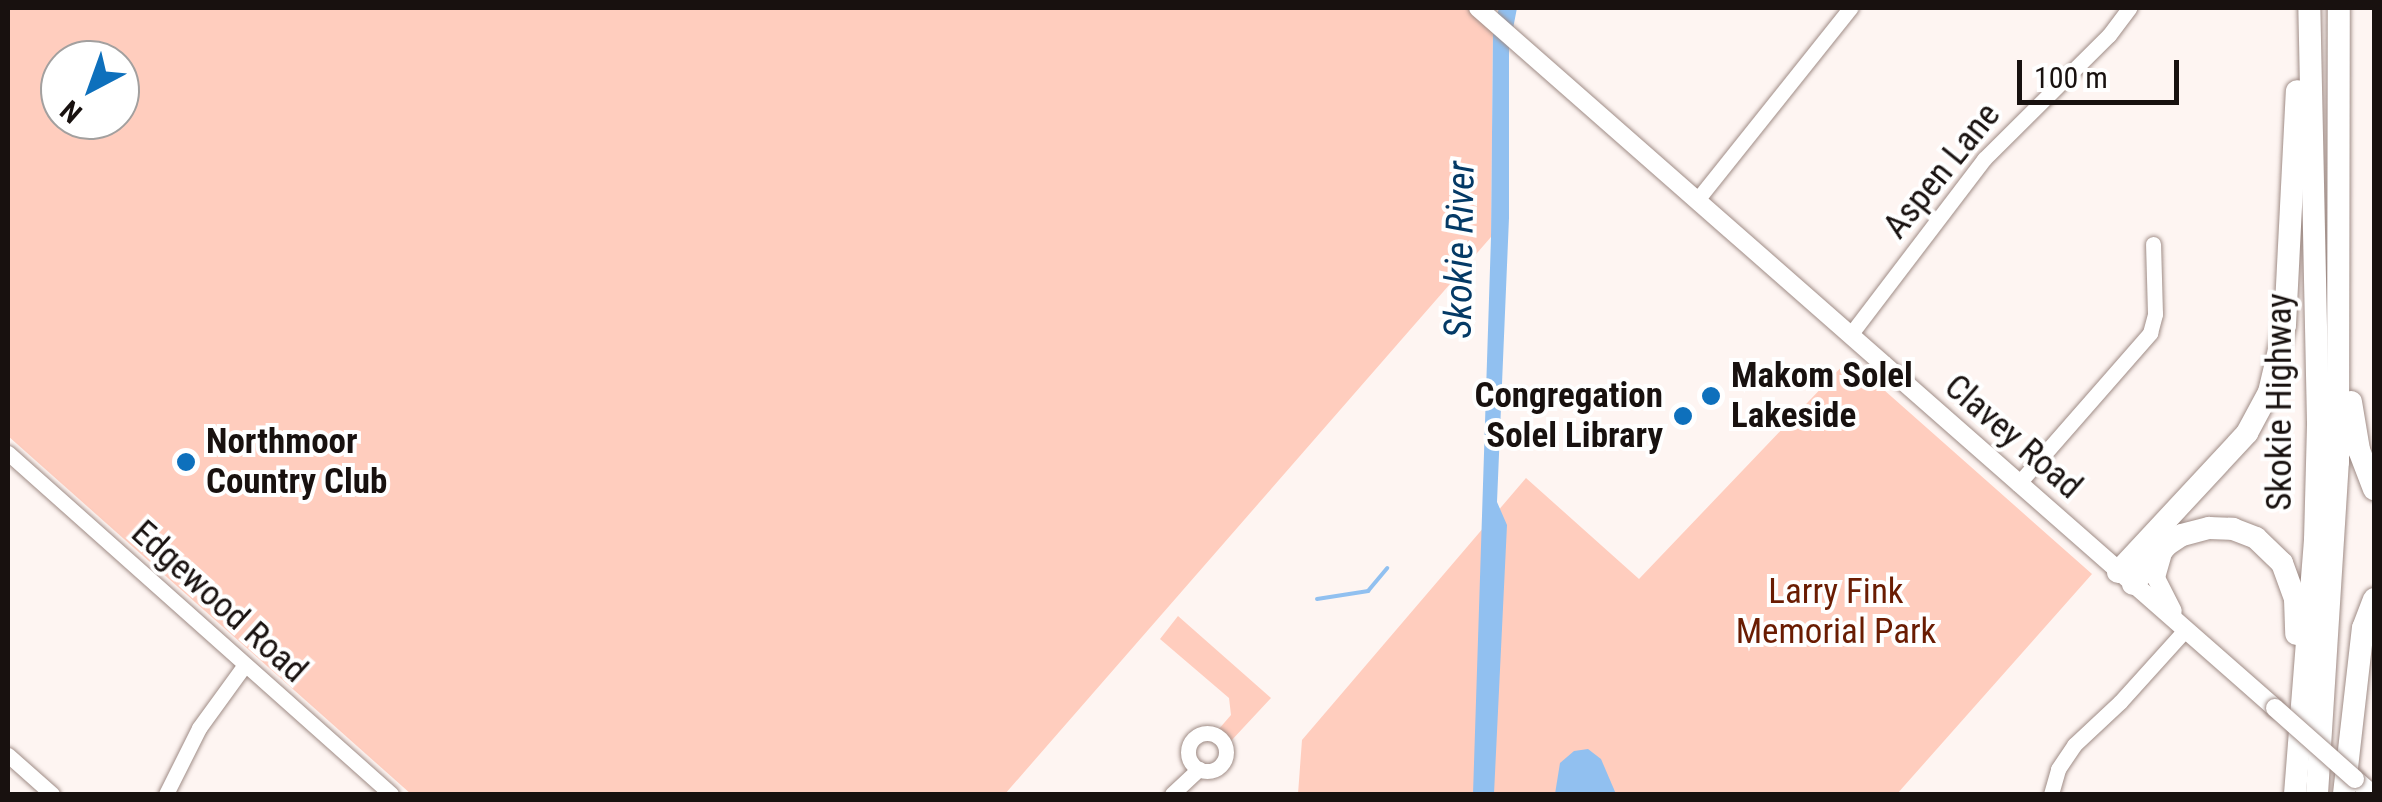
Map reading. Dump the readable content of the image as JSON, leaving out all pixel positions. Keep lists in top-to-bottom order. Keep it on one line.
{"streets":{"highway":["Skokie Highway"],"main road":["Clavey Road"],"street":["Aspen Lane","Edgewood Road"]},"crossings":[["Aspen Lane","Clavey Road"]],"water":["Skokie River"],"parks":["Larry Fink Memorial Park"],"places":["Makom Solel Lakeside","Congregation Solel Library","Northmoor Country Club"],"scale_bar":"100 m","north":"bottom left"}
